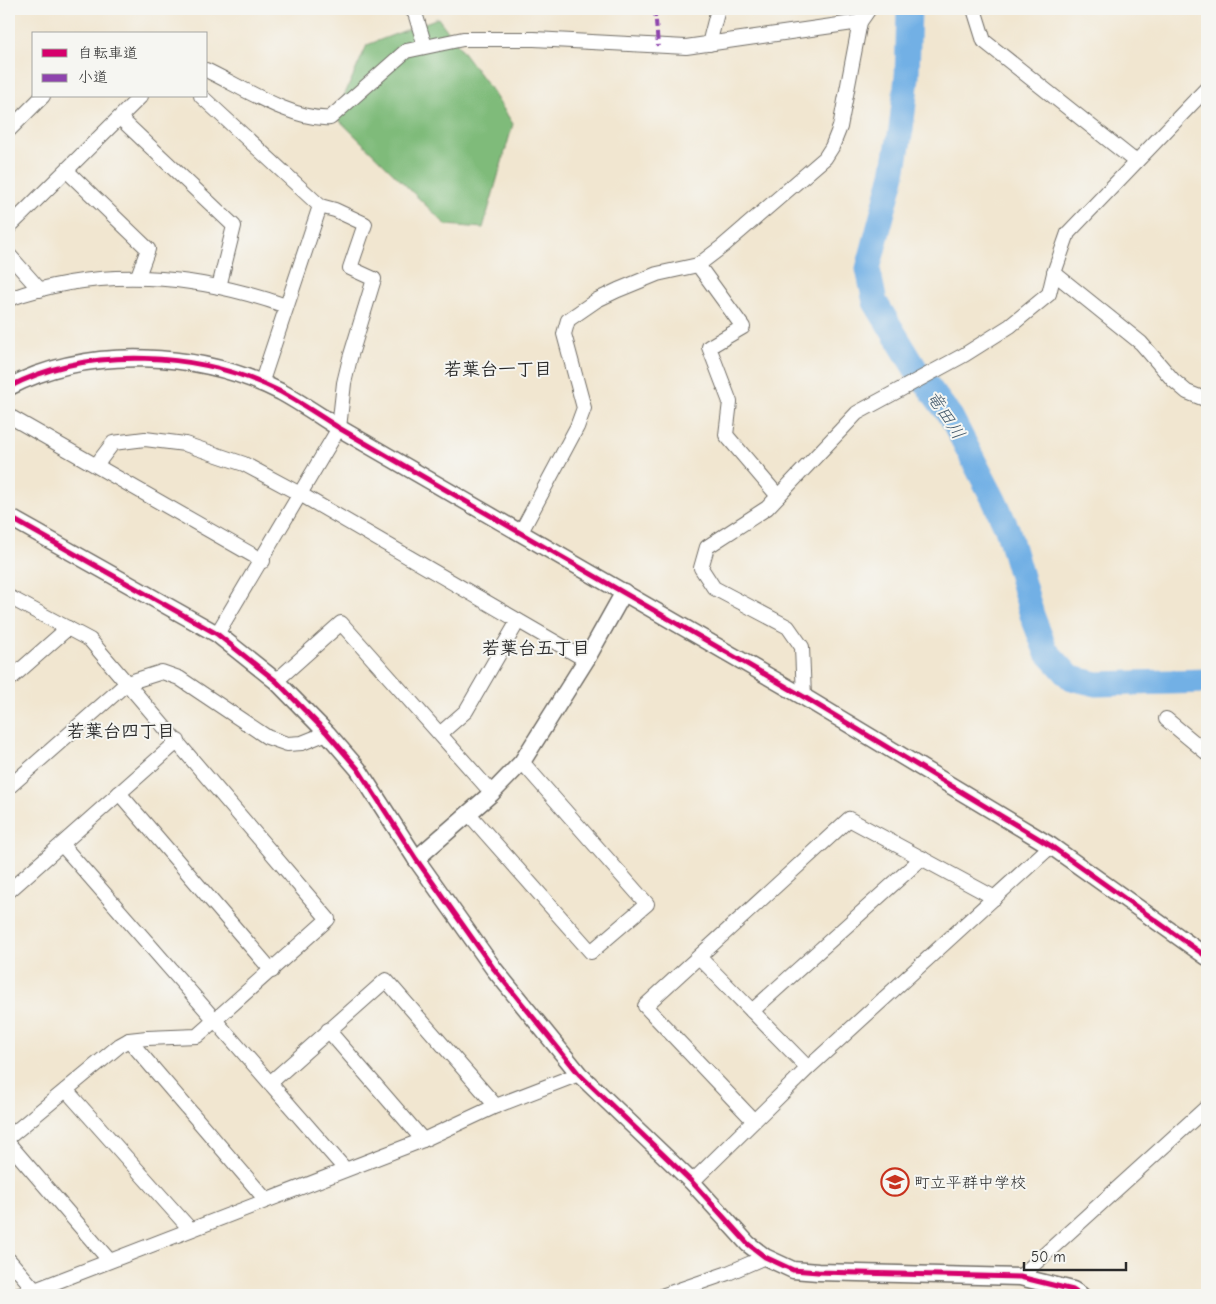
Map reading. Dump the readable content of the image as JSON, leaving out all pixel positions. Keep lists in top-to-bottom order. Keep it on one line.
{"districts":["若葉台一丁目","若葉台五丁目","若葉台四丁目"],"water":["竜田川"],"places":{"school or university":["町立平群中学校"]},"legend":["自転車道","小道"],"scale_bar":"50 m"}
